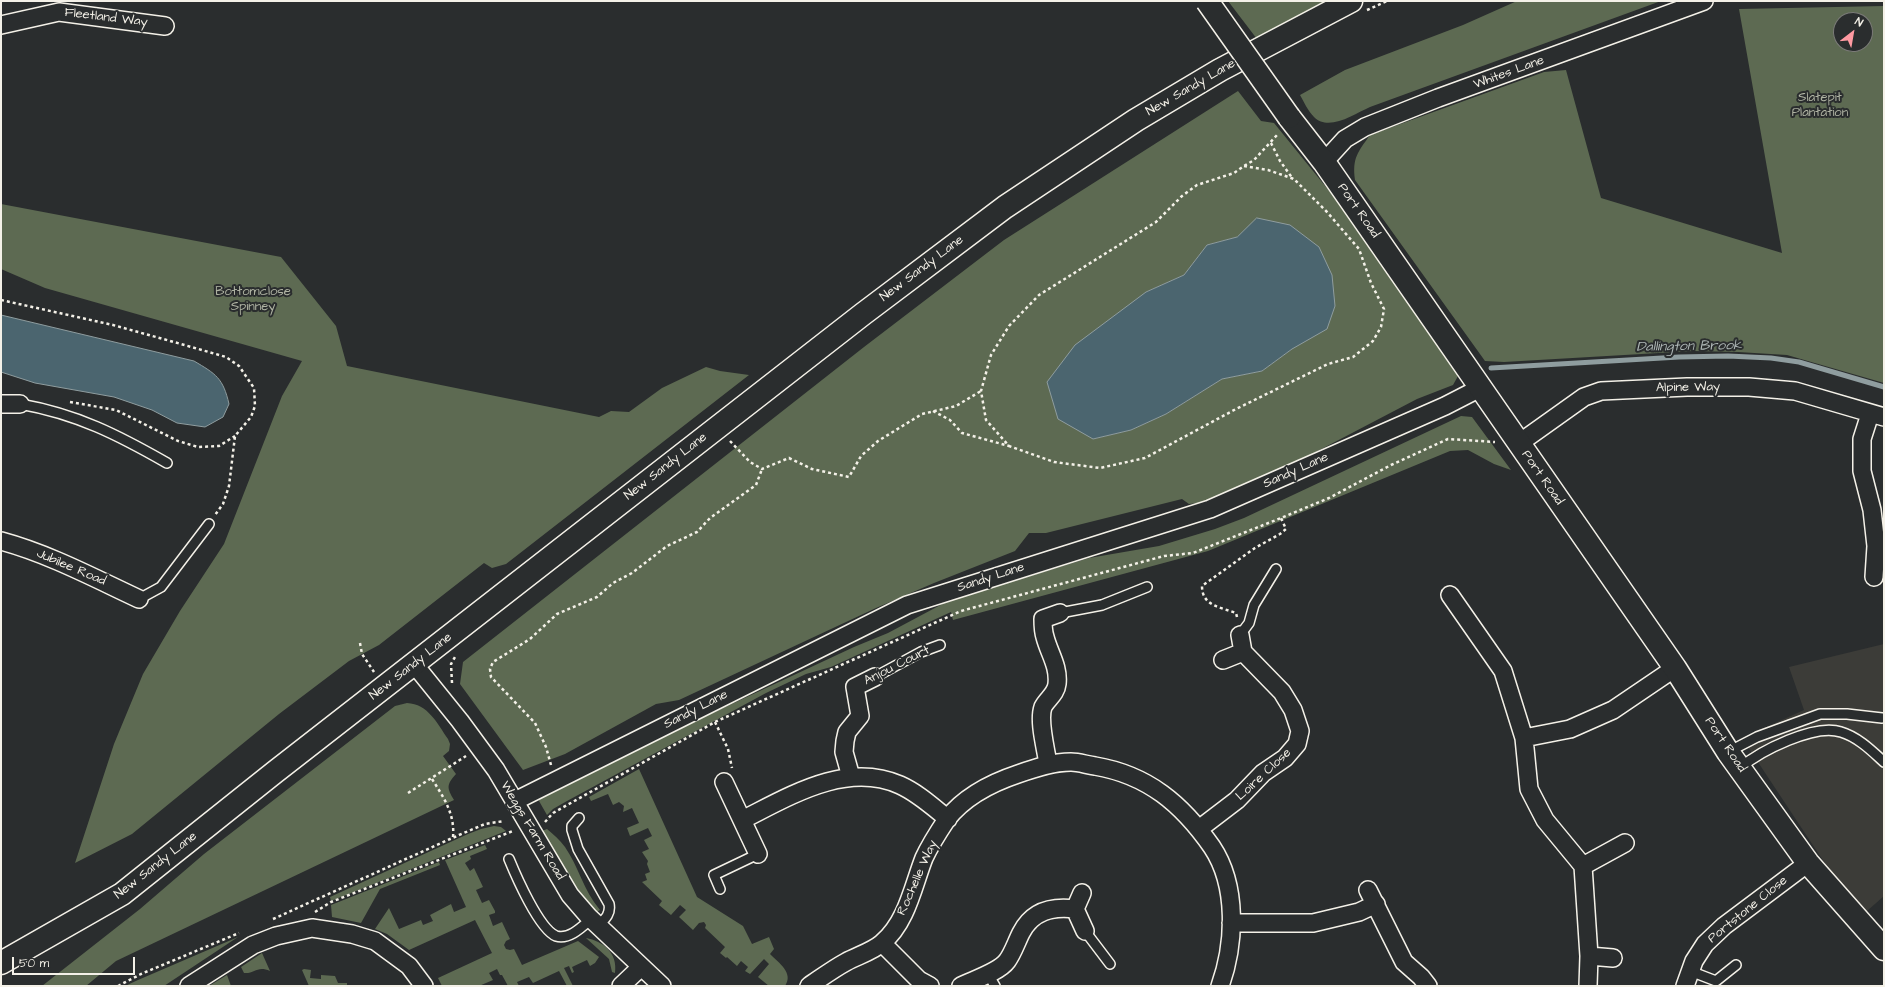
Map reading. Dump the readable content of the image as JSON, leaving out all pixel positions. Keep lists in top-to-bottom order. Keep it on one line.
{"streets":{"street":["Fleetland Way","Whites Lane","New Sandy Lane","Port Road","Alpine Way","Sandy Lane","Jubilee Road","Anjou Court","Loire Close","Weggs Farm Road","Rochelle Way","Portstone Close"]},"crossings":[["Whites Lane","Port Road"],["New Sandy Lane","Weggs Farm Road"],["Port Road","Alpine Way"],["Port Road","Sandy Lane"],["Port Road","Portstone Close"],["Sandy Lane","Weggs Farm Road"],["Loire Close","Rochelle Way"]],"water":["Dallington Brook"],"parks":["Slatepit Plantation","Bottomclose Spinney"],"scale_bar":"50 m","north":"top right"}
